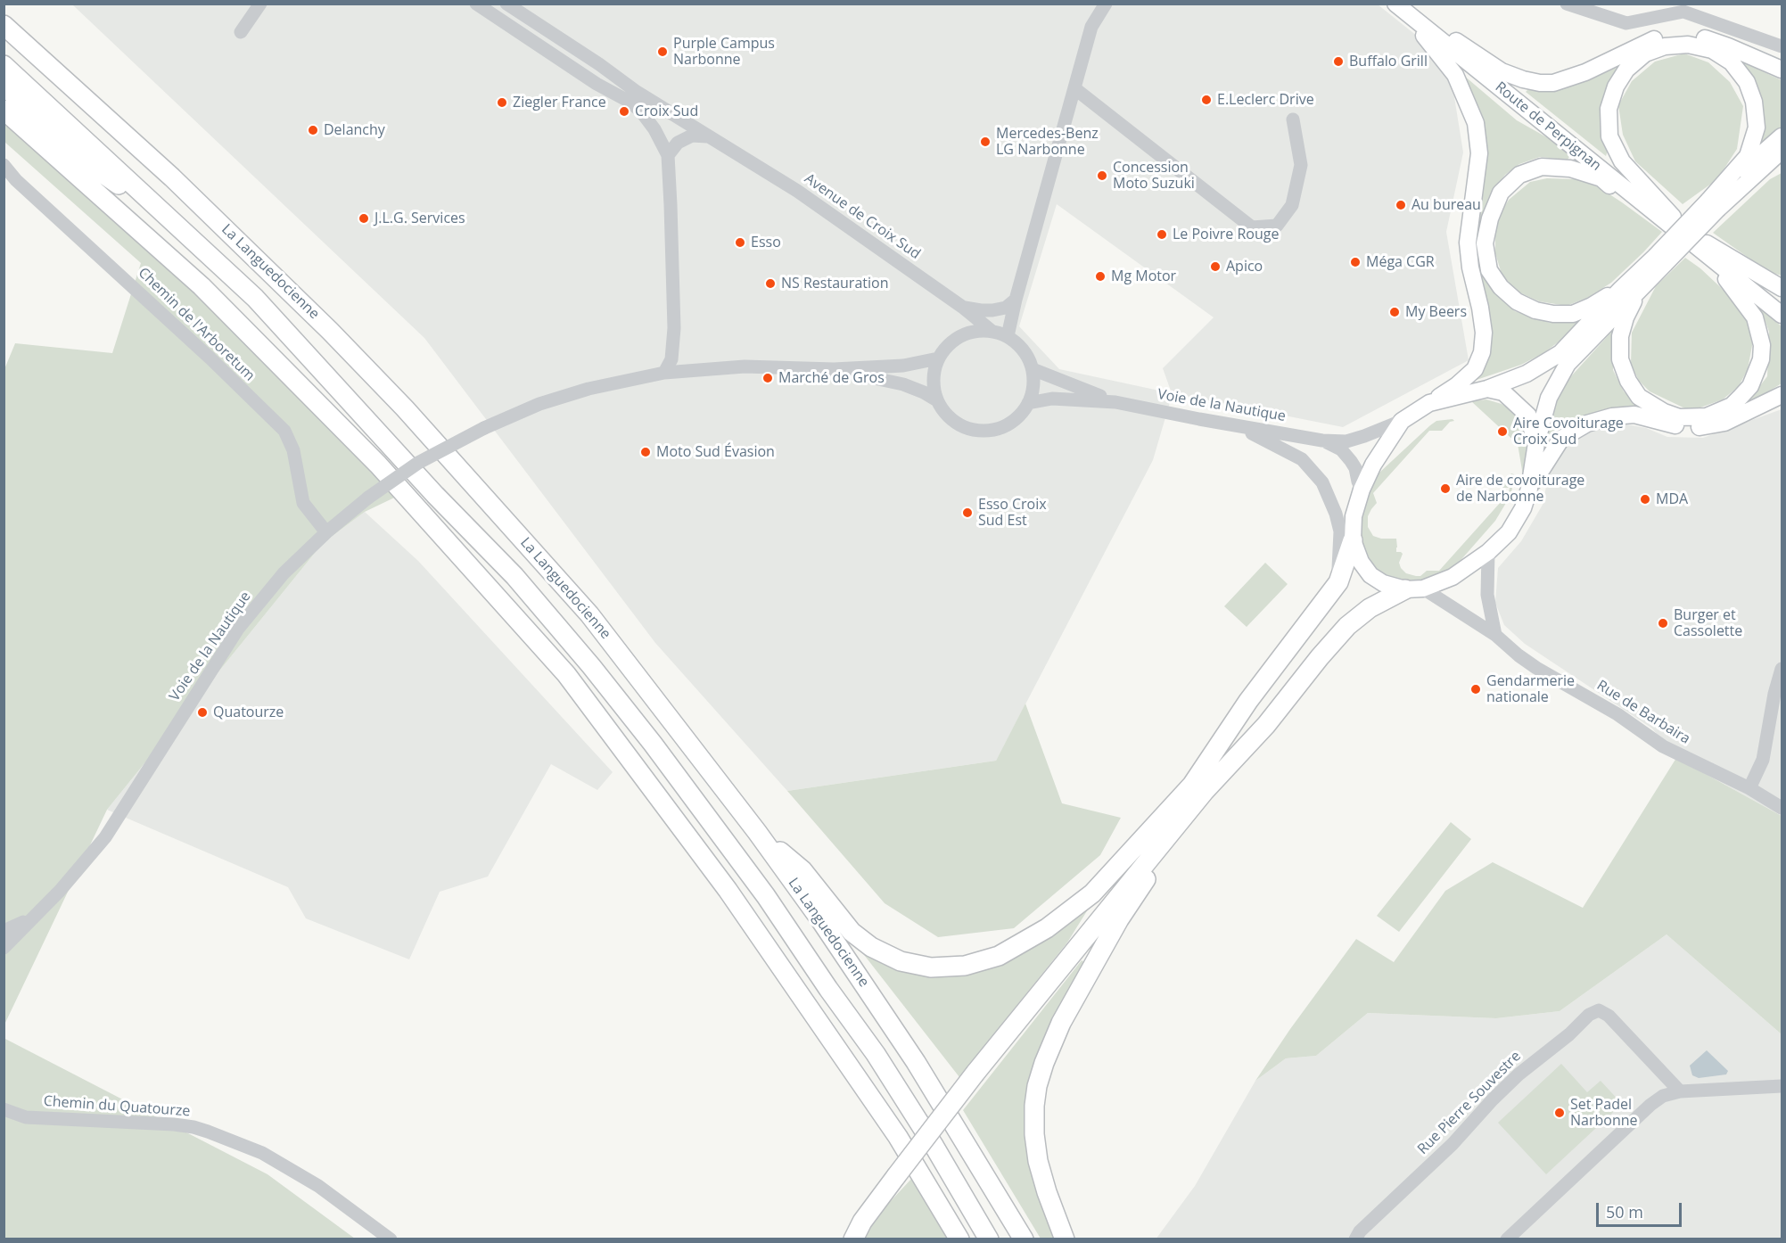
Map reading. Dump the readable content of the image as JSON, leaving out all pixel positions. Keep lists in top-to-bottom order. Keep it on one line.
{"streets":{"highway":["La Languedocienne"],"main road":["Route de Perpignan"],"street":["Avenue de Croix Sud","Chemin de l'Arboretum","Voie de la Nautique","Rue de Barbaira","Rue Pierre Souvestre","Chemin du Quatourze"]},"crossings":[["Avenue de Croix Sud","Voie de la Nautique"],["Chemin de l'Arboretum","Voie de la Nautique"],["Voie de la Nautique","Rue de Barbaira"]],"places":["Purple Campus Narbonne","Buffalo Grill","E.Leclerc Drive","Ziegler France","Croix Sud","Delanchy","Mercedes-Benz LG Narbonne","Concession Moto Suzuki","Au bureau","J.L.G. Services","Le Poivre Rouge","Esso","Méga CGR","Apico","Mg Motor","NS Restauration","My Beers","Marché de Gros","Aire Covoiturage Croix Sud","Moto Sud Évasion","Aire de covoiturage de Narbonne","MDA","Esso Croix Sud Est","Burger et Cassolette","Gendarmerie nationale","Quatourze","Set Padel Narbonne"],"scale_bar":"50 m"}
